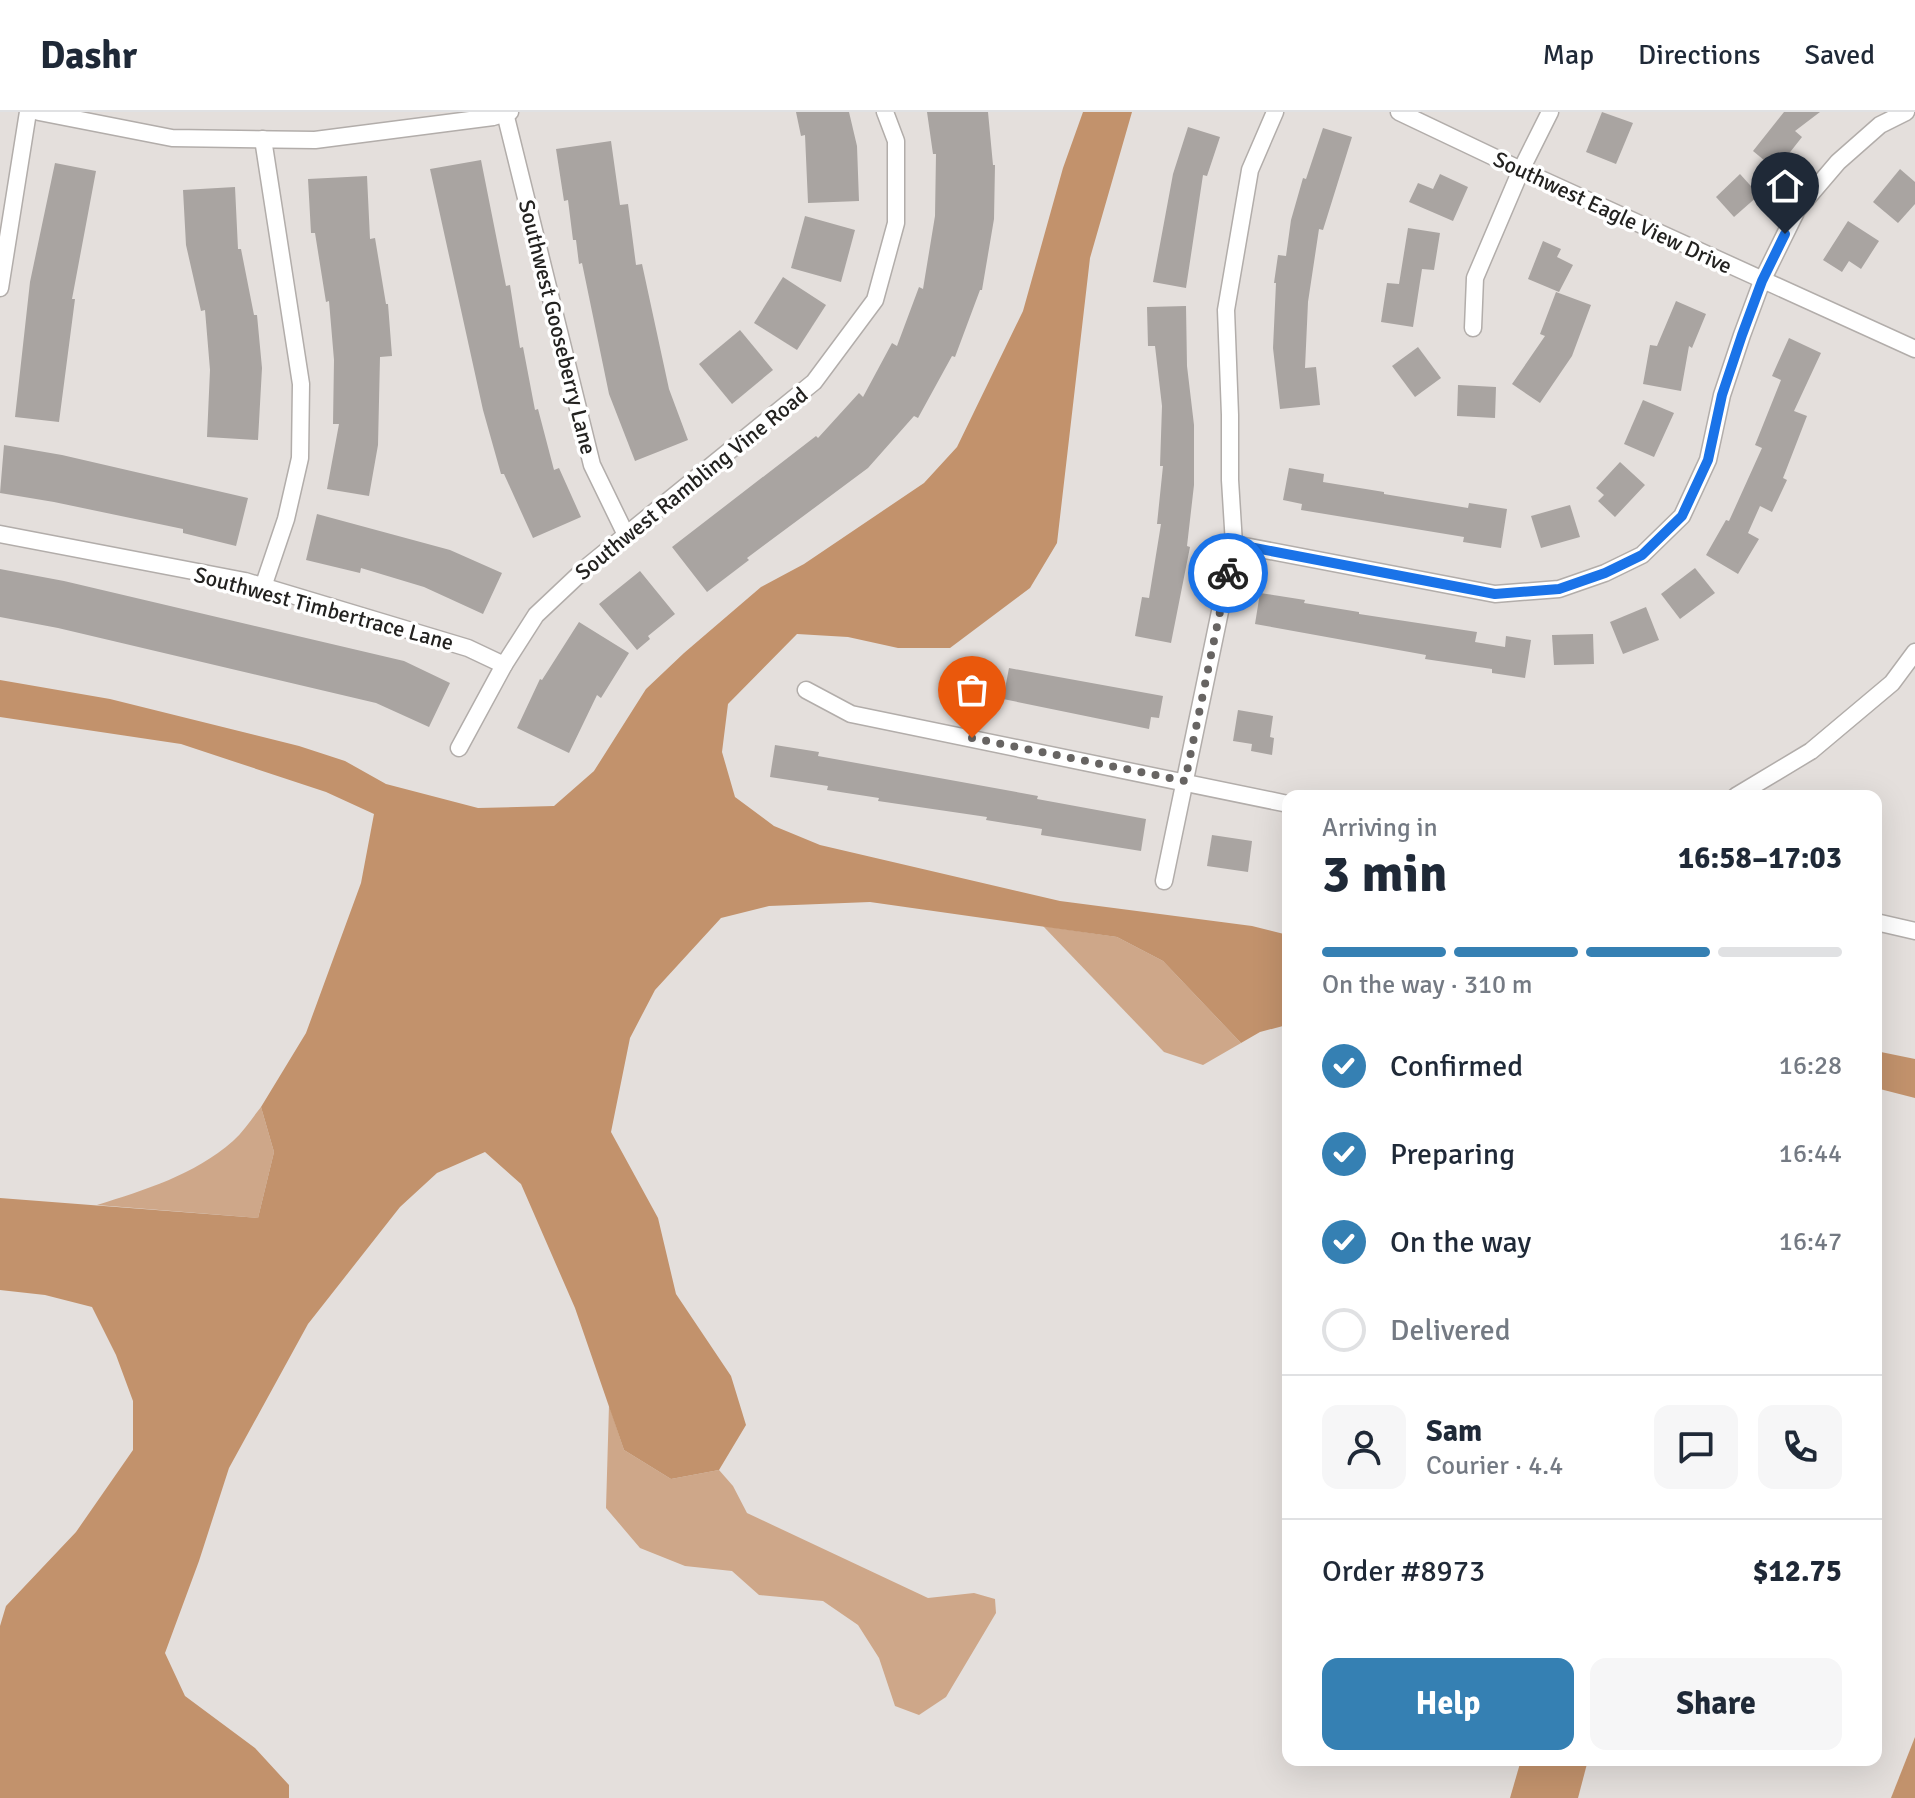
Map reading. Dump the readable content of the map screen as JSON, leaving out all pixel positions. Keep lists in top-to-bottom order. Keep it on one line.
{"streets":{"street":["Southwest Eagle View Drive","Southwest Gooseberry Lane","Southwest Rambling Vine Road","Southwest Timbertrace Lane"]},"crossings":[["Southwest Gooseberry Lane","Southwest Rambling Vine Road"],["Southwest Rambling Vine Road","Southwest Timbertrace Lane"]],"page":{"header":"Dashr","nav":["Map","Directions","Saved"],"heading":["3 min","Arriving in","16:58–17:03"],"panel":["Sam","Courier · 4.4","Order #8973","$12.75"],"bar":"On the way · 310 m","list":[["Confirmed","16:28"],["Preparing","16:44"],["On the way","16:47"],"Delivered"],"buttons":["Help","Share"]}}
